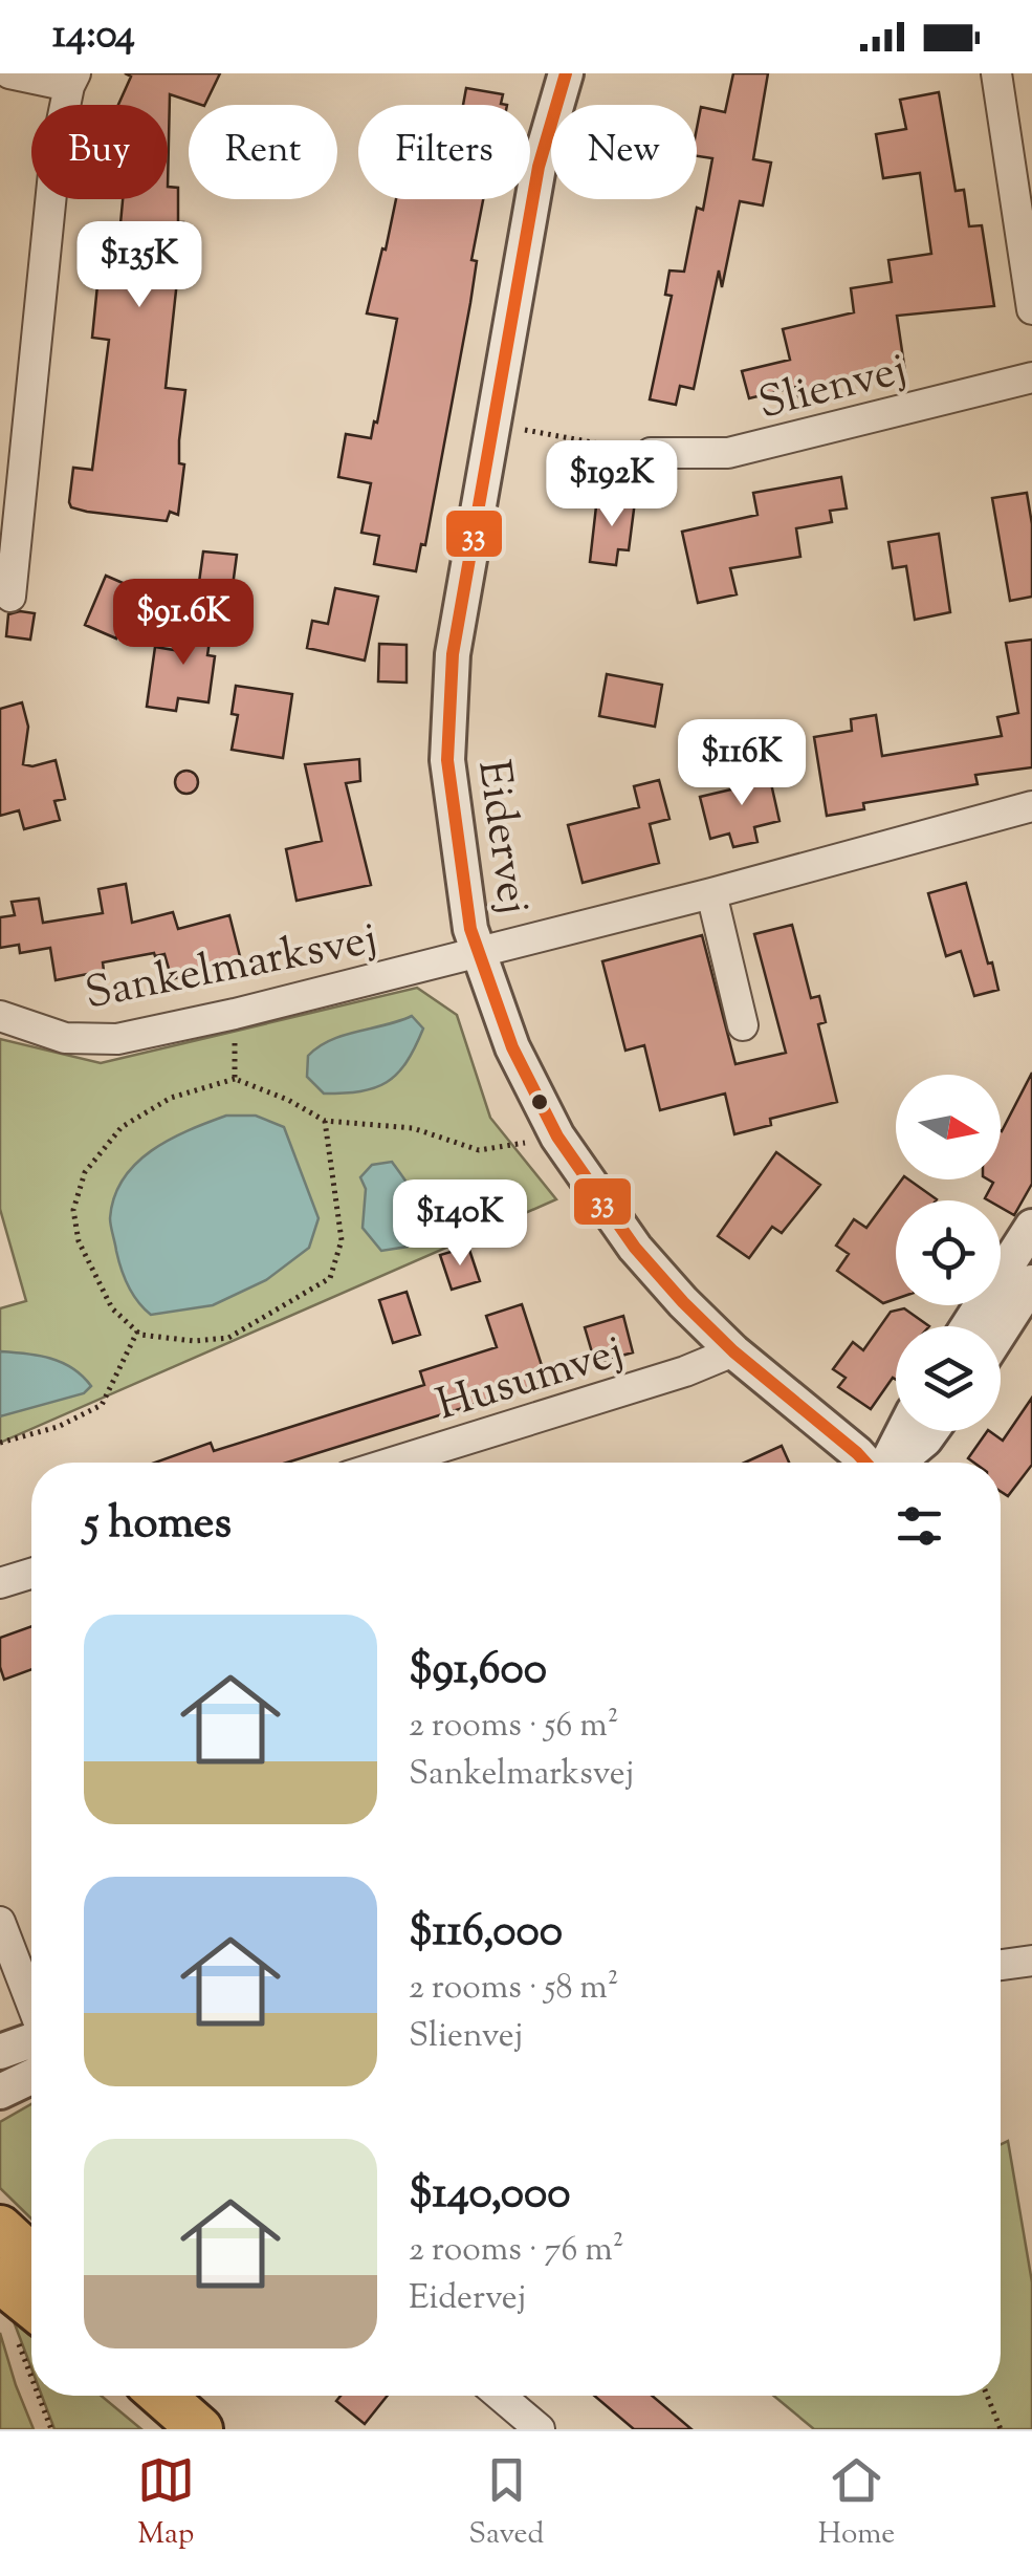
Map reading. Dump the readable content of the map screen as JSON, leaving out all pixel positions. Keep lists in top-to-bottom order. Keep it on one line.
{"streets":{"street":["Slienvej","Eidervej","Sankelmarksvej","Husumvej"]},"crossings":[["Eidervej","Sankelmarksvej"],["Eidervej","Husumvej"]],"lines":["transit line 33"],"north":"right","page":{"status":"14:04","chip":["Buy","Rent","Filters","New"],"price":["$135K","$192K","$91.6K","$116K","$140K"],"heading":"5 homes","list":[{"name":"$91,600","note":"2 rooms · 56 m² · Sankelmarksvej"},{"name":"$116,000","note":"2 rooms · 58 m² · Slienvej"},{"name":"$140,000","note":"2 rooms · 76 m² · Eidervej"}],"tabs":["Map","Saved","Home"]}}
